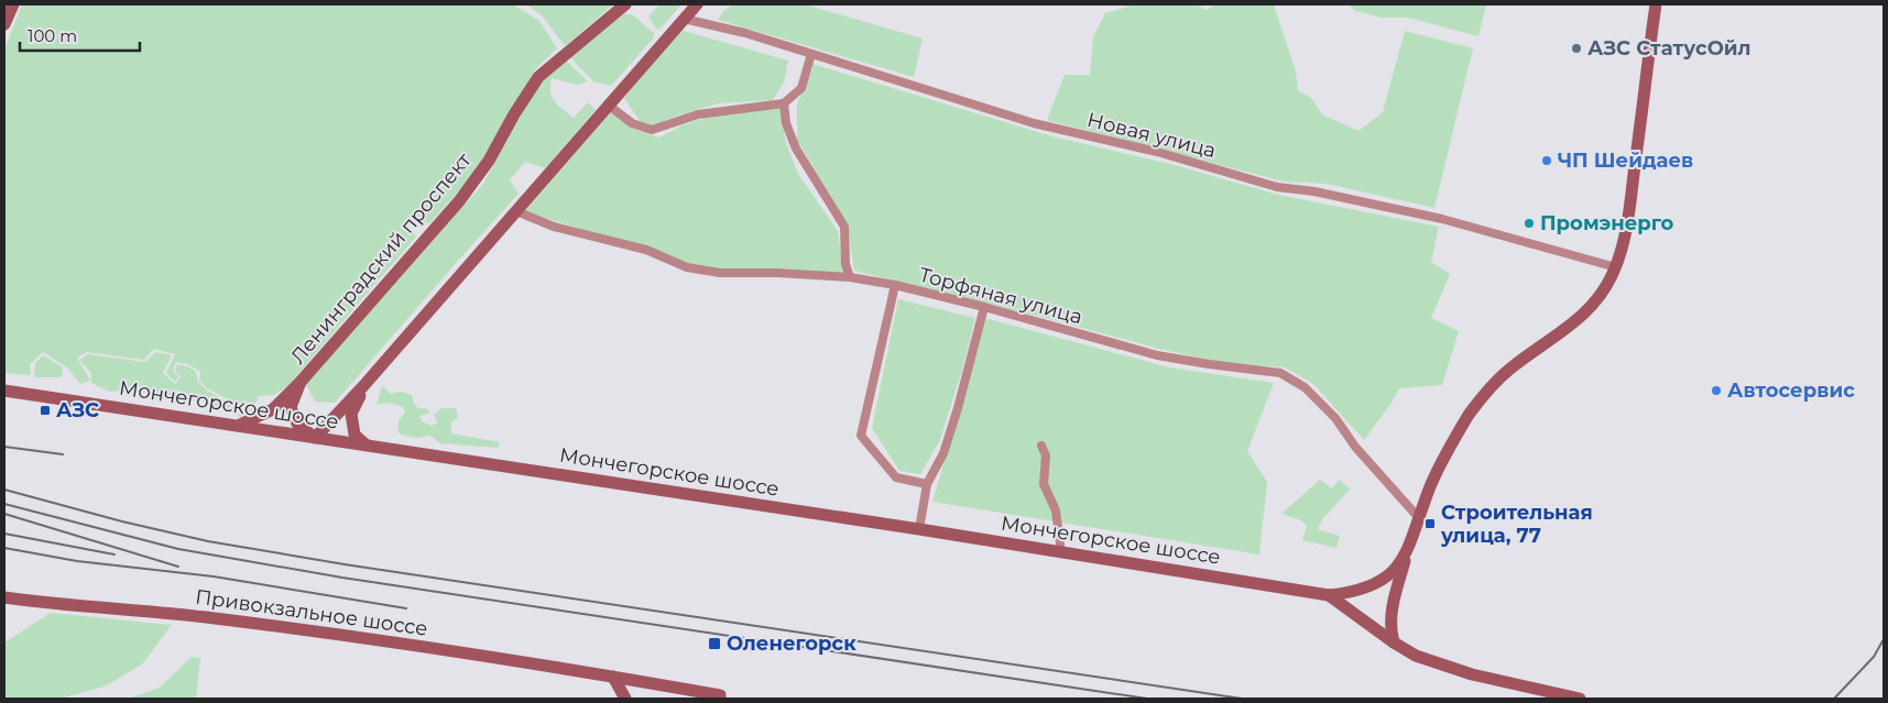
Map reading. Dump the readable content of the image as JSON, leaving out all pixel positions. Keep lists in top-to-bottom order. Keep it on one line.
{"streets":{"street":["Новая улица","Ленинградский проспект","Торфяная улица","Мончегорское шоссе","Привокзальное шоссе"]},"crossings":[["Ленинградский проспект","Мончегорское шоссе"]],"places":{"other":["АЗС СтатусОйл","ЧП Шейдаев","Промэнерго","Автосервис"],"transit":["АЗС","Строительная улица, 77","Оленегорск"]},"scale_bar":"100 m"}
